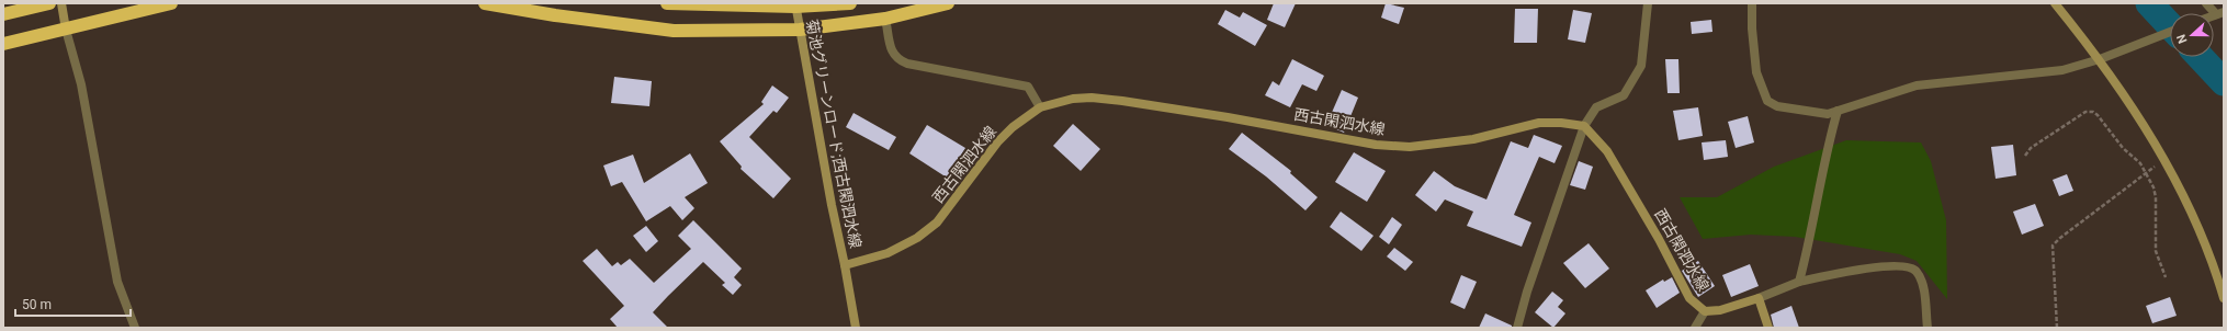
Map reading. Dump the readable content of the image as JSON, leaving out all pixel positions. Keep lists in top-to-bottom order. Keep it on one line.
{"streets":{"main road":["西古閑泗水線","菊池グリーンロード;西古閑泗水線"]},"crossings":[["西古閑泗水線","菊池グリーンロード;西古閑泗水線"]],"scale_bar":"50 m","north":"left"}
